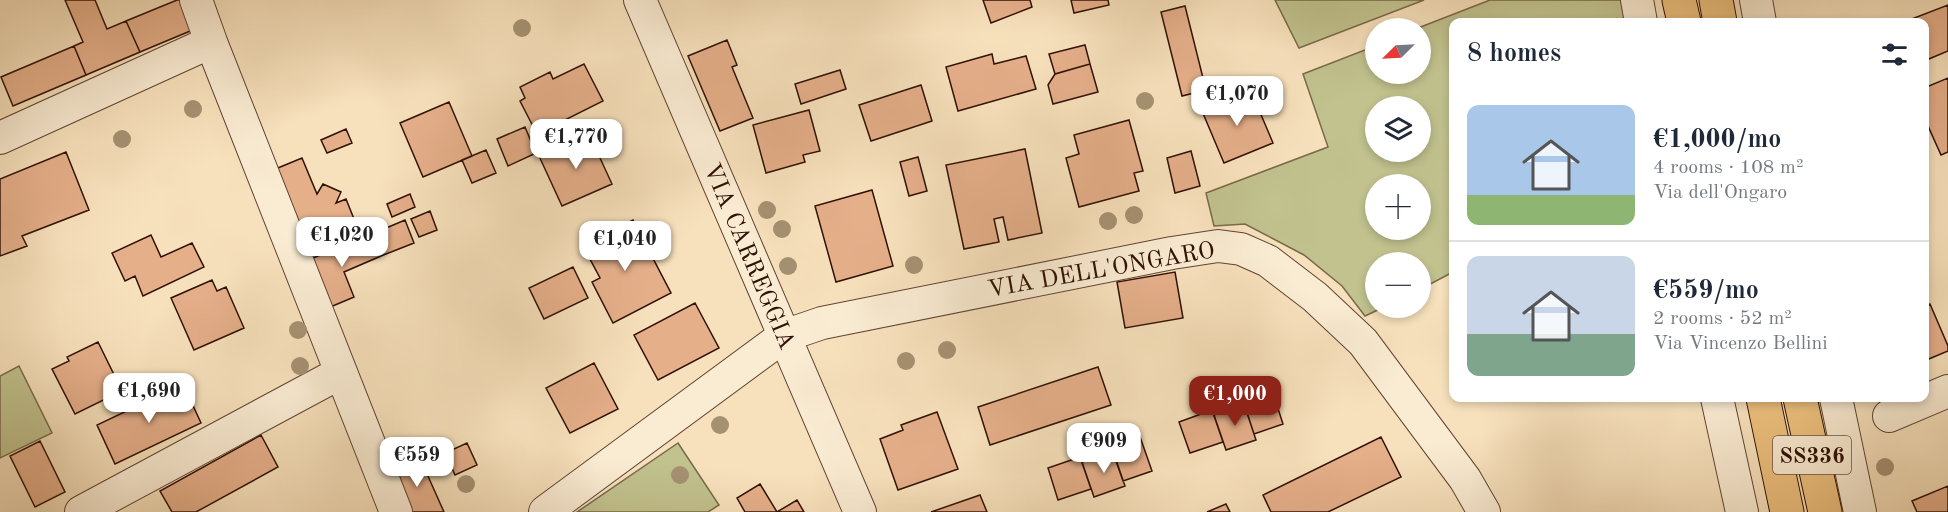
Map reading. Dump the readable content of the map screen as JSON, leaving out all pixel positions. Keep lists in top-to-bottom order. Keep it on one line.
{"streets":{"highway":["SS336"],"street":["VIA CARREGGIA","VIA DELL'ONGARO"]},"crossings":[["VIA CARREGGIA","VIA DELL'ONGARO"]],"north":"bottom left","page":{"map_buttons":["+","−"],"heading":"8 homes","price":["€1,070","€1,770","€1,020","€1,040","€1,690","€1,000","€909","€559"],"list":[{"name":"€1,000/mo","note":"4 rooms · 108 m² · Via dell'Ongaro"},{"name":"€559/mo","note":"2 rooms · 52 m² · Via Vincenzo Bellini"}]}}
